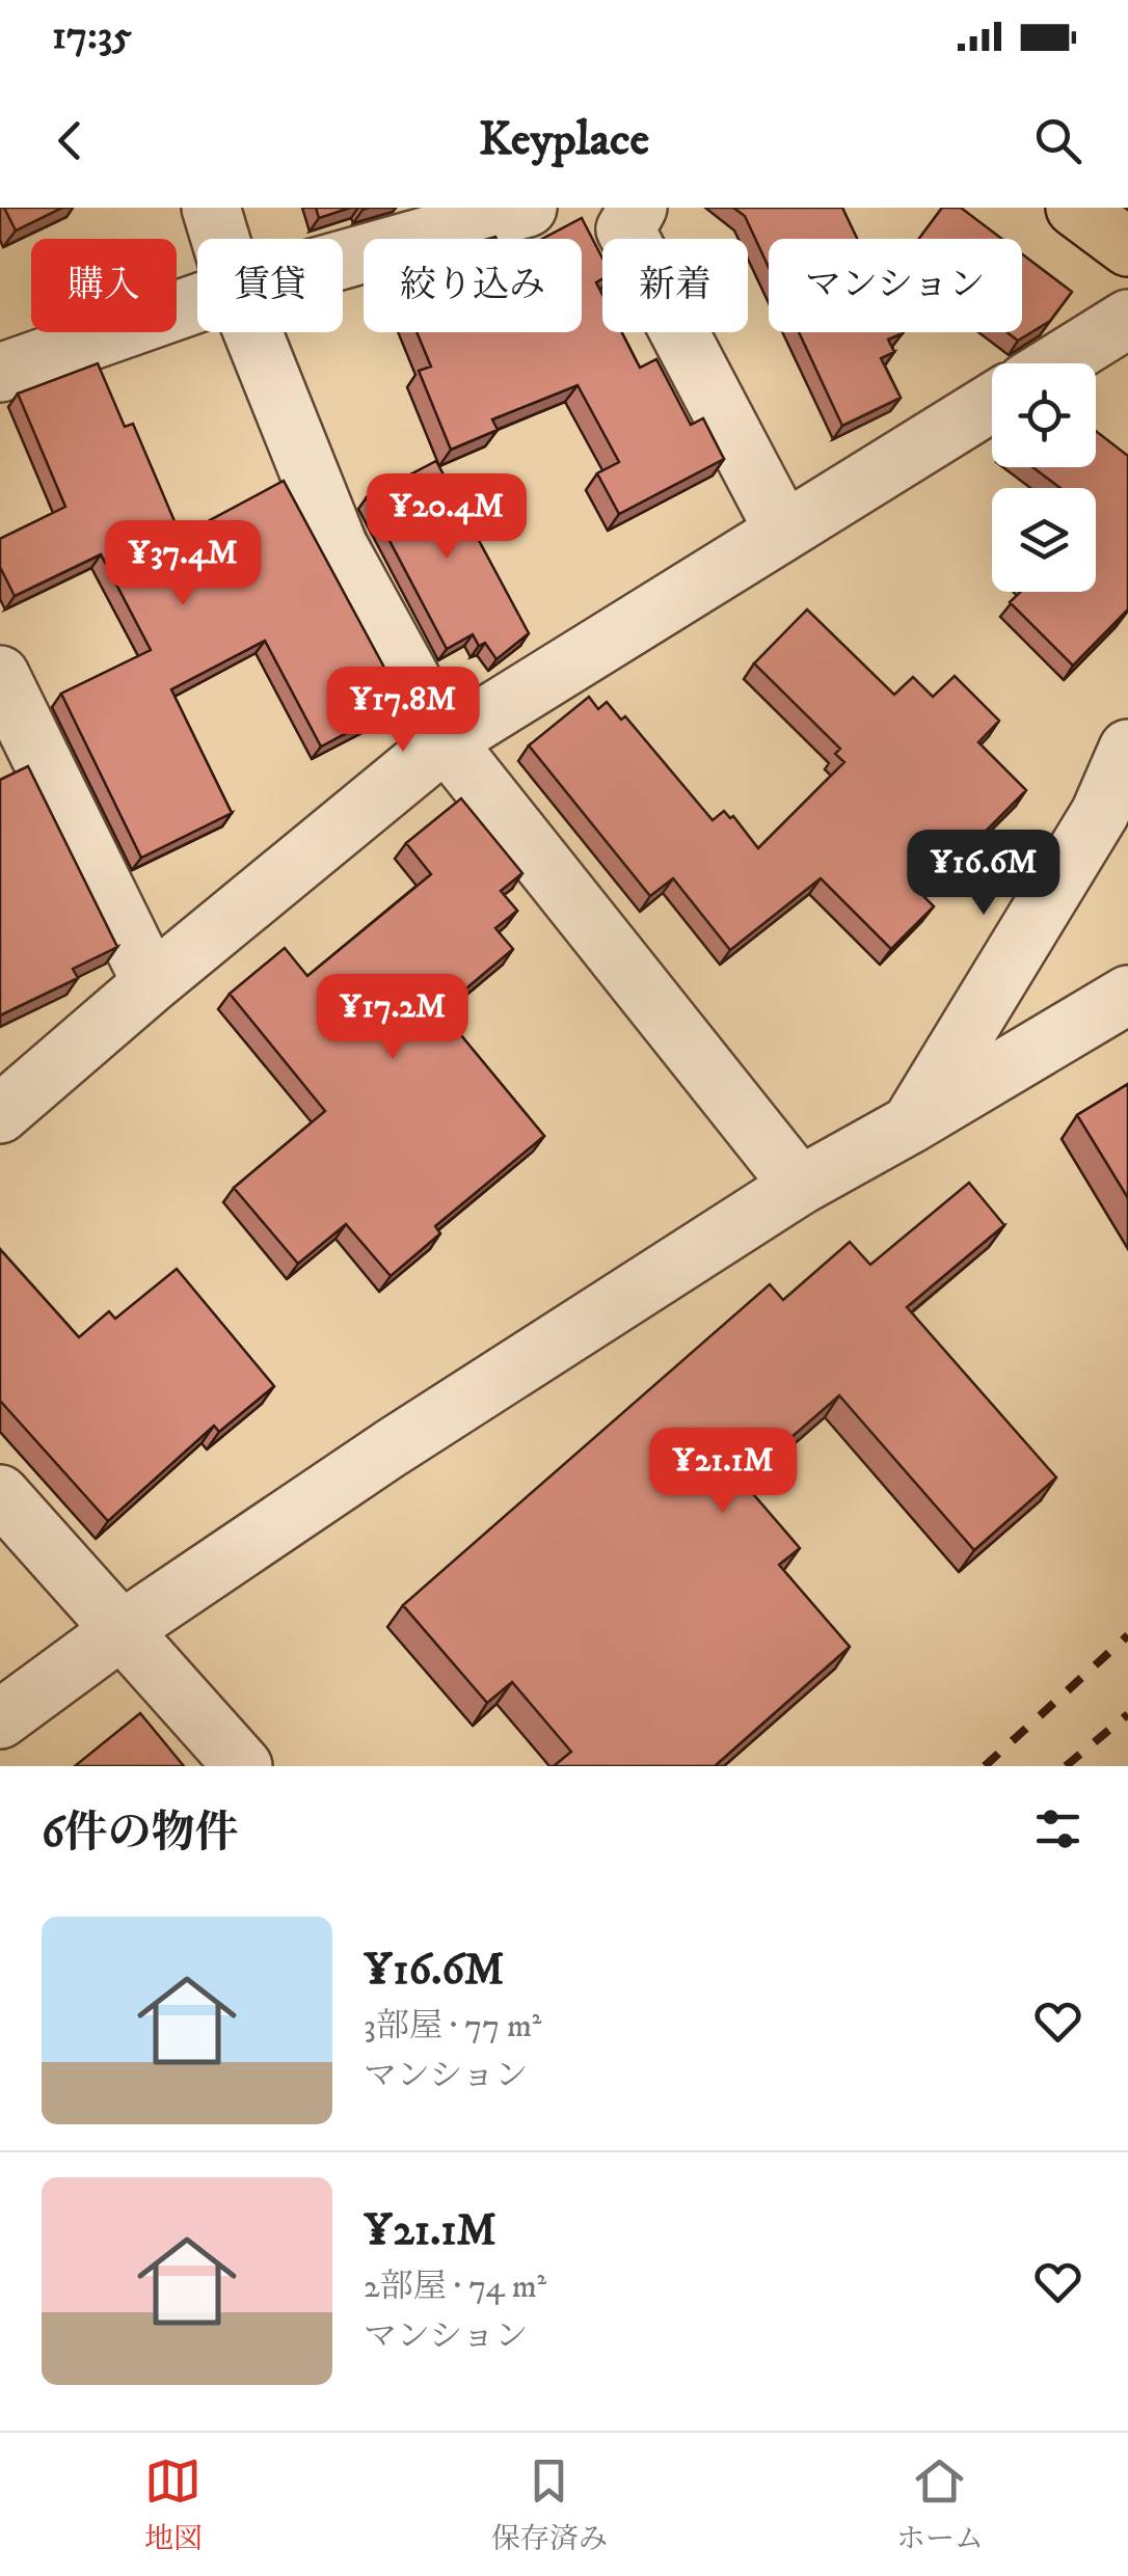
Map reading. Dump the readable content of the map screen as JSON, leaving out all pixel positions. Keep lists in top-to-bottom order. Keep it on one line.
{"page":{"status":"17:35","header":"Keyplace","chip":["購入","賃貸","絞り込み","新着","マンション"],"price":["¥20.4M","¥37.4M","¥17.8M","¥16.6M","¥17.2M","¥21.1M"],"heading":"6件の物件","list":[{"name":"¥16.6M","note":"3部屋 · 77 m² · マンション"},{"name":"¥21.1M","note":"2部屋 · 74 m² · マンション"}],"tabs":["地図","保存済み","ホーム"]}}
